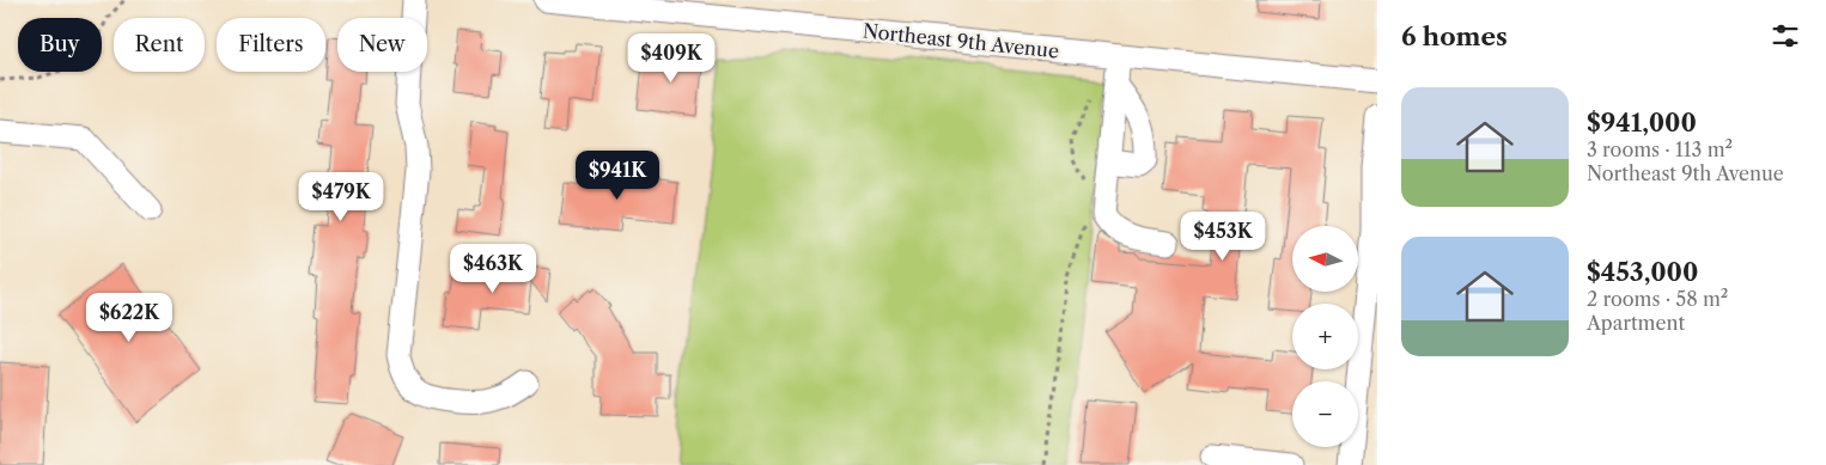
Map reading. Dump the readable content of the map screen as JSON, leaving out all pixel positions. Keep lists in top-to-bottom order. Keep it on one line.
{"streets":{"street":["Northeast 9th Avenue"]},"north":"left","page":{"heading":"6 homes","chip":["Buy","Rent","Filters","New"],"price":["$409K","$941K","$479K","$453K","$463K","$622K"],"list":[{"name":"$941,000","note":"3 rooms · 113 m² · Northeast 9th Avenue"},{"name":"$453,000","note":"2 rooms · 58 m² · Apartment"}],"map_buttons":["+","−"]}}
